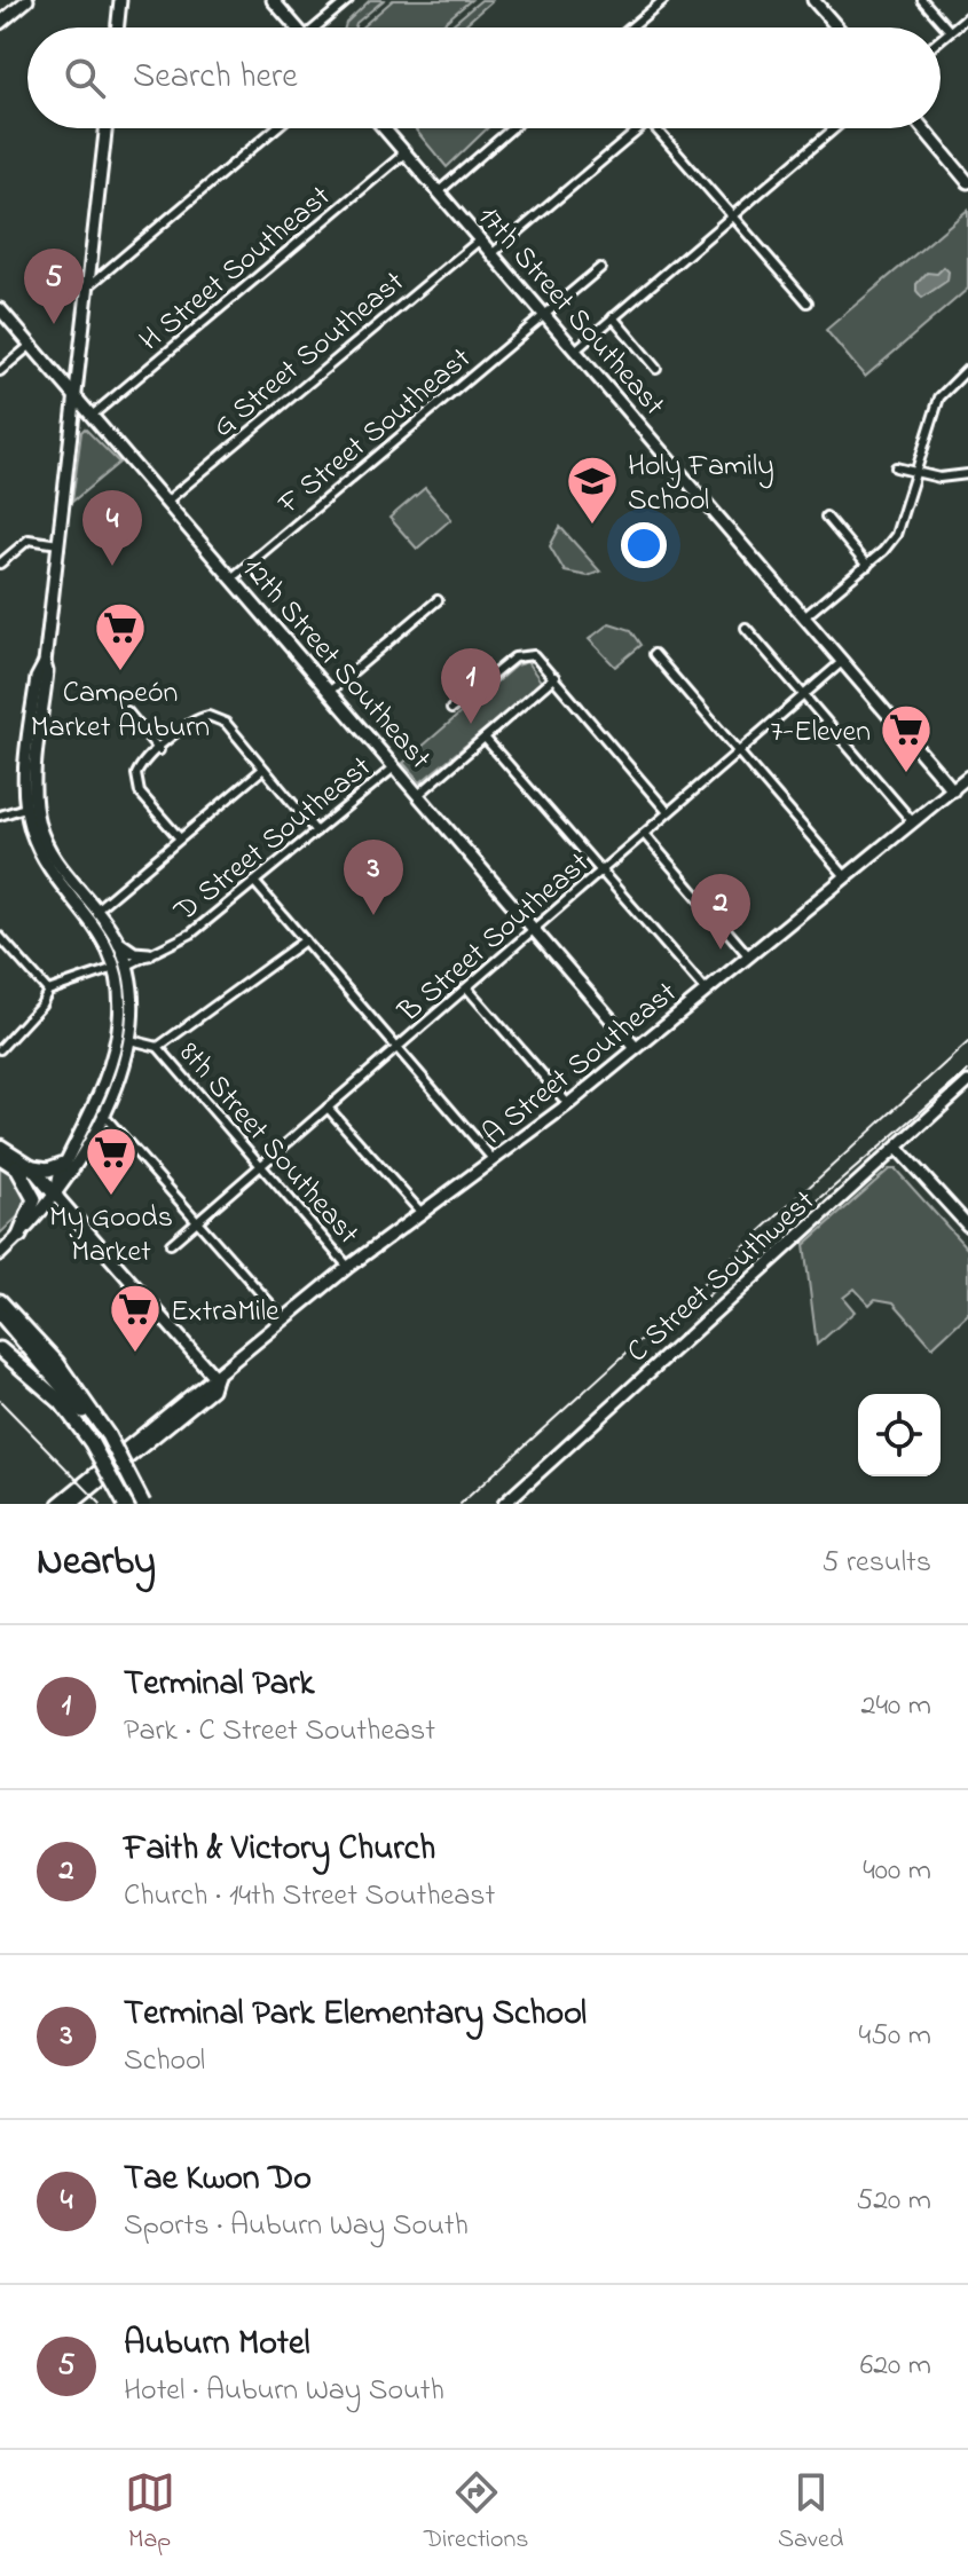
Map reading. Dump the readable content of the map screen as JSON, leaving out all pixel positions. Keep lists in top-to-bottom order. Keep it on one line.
{"streets":{"main road":["17th Street Southeast","12th Street Southeast","A Street Southeast","C Street Southwest"],"street":["H Street Southeast","G Street Southeast","F Street Southeast","D Street Southeast","B Street Southeast","8th Street Southeast"]},"crossings":[["H Street Southeast","17th Street Southeast"],["H Street Southeast","12th Street Southeast"],["17th Street Southeast","G Street Southeast"],["17th Street Southeast","F Street Southeast"],["17th Street Southeast","B Street Southeast"],["17th Street Southeast","A Street Southeast"],["G Street Southeast","12th Street Southeast"],["F Street Southeast","12th Street Southeast"],["12th Street Southeast","D Street Southeast"],["12th Street Southeast","B Street Southeast"],["12th Street Southeast","A Street Southeast"],["B Street Southeast","8th Street Southeast"],["A Street Southeast","8th Street Southeast"]],"places":{"school or university":["Holy Family School"],"supermarket":["Campeón Market Auburn","7-Eleven","My Goods Market","ExtraMile"]},"page":{"search":"Search here","pins":["5","4","1","3","2"],"heading":["Nearby","5 results"],"list":[{"mark":"1","name":"Terminal Park","note":"Park · C Street Southeast","value":"240 m"},{"mark":"2","name":"Faith & Victory Church","note":"Church · 14th Street Southeast","value":"400 m"},{"mark":"3","name":"Terminal Park Elementary School","note":"School","value":"450 m"},{"mark":"4","name":"Tae Kwon Do","note":"Sports · Auburn Way South","value":"520 m"},{"mark":"5","name":"Auburn Motel","note":"Hotel · Auburn Way South","value":"620 m"}],"nav":["Map","Directions","Saved"]}}
